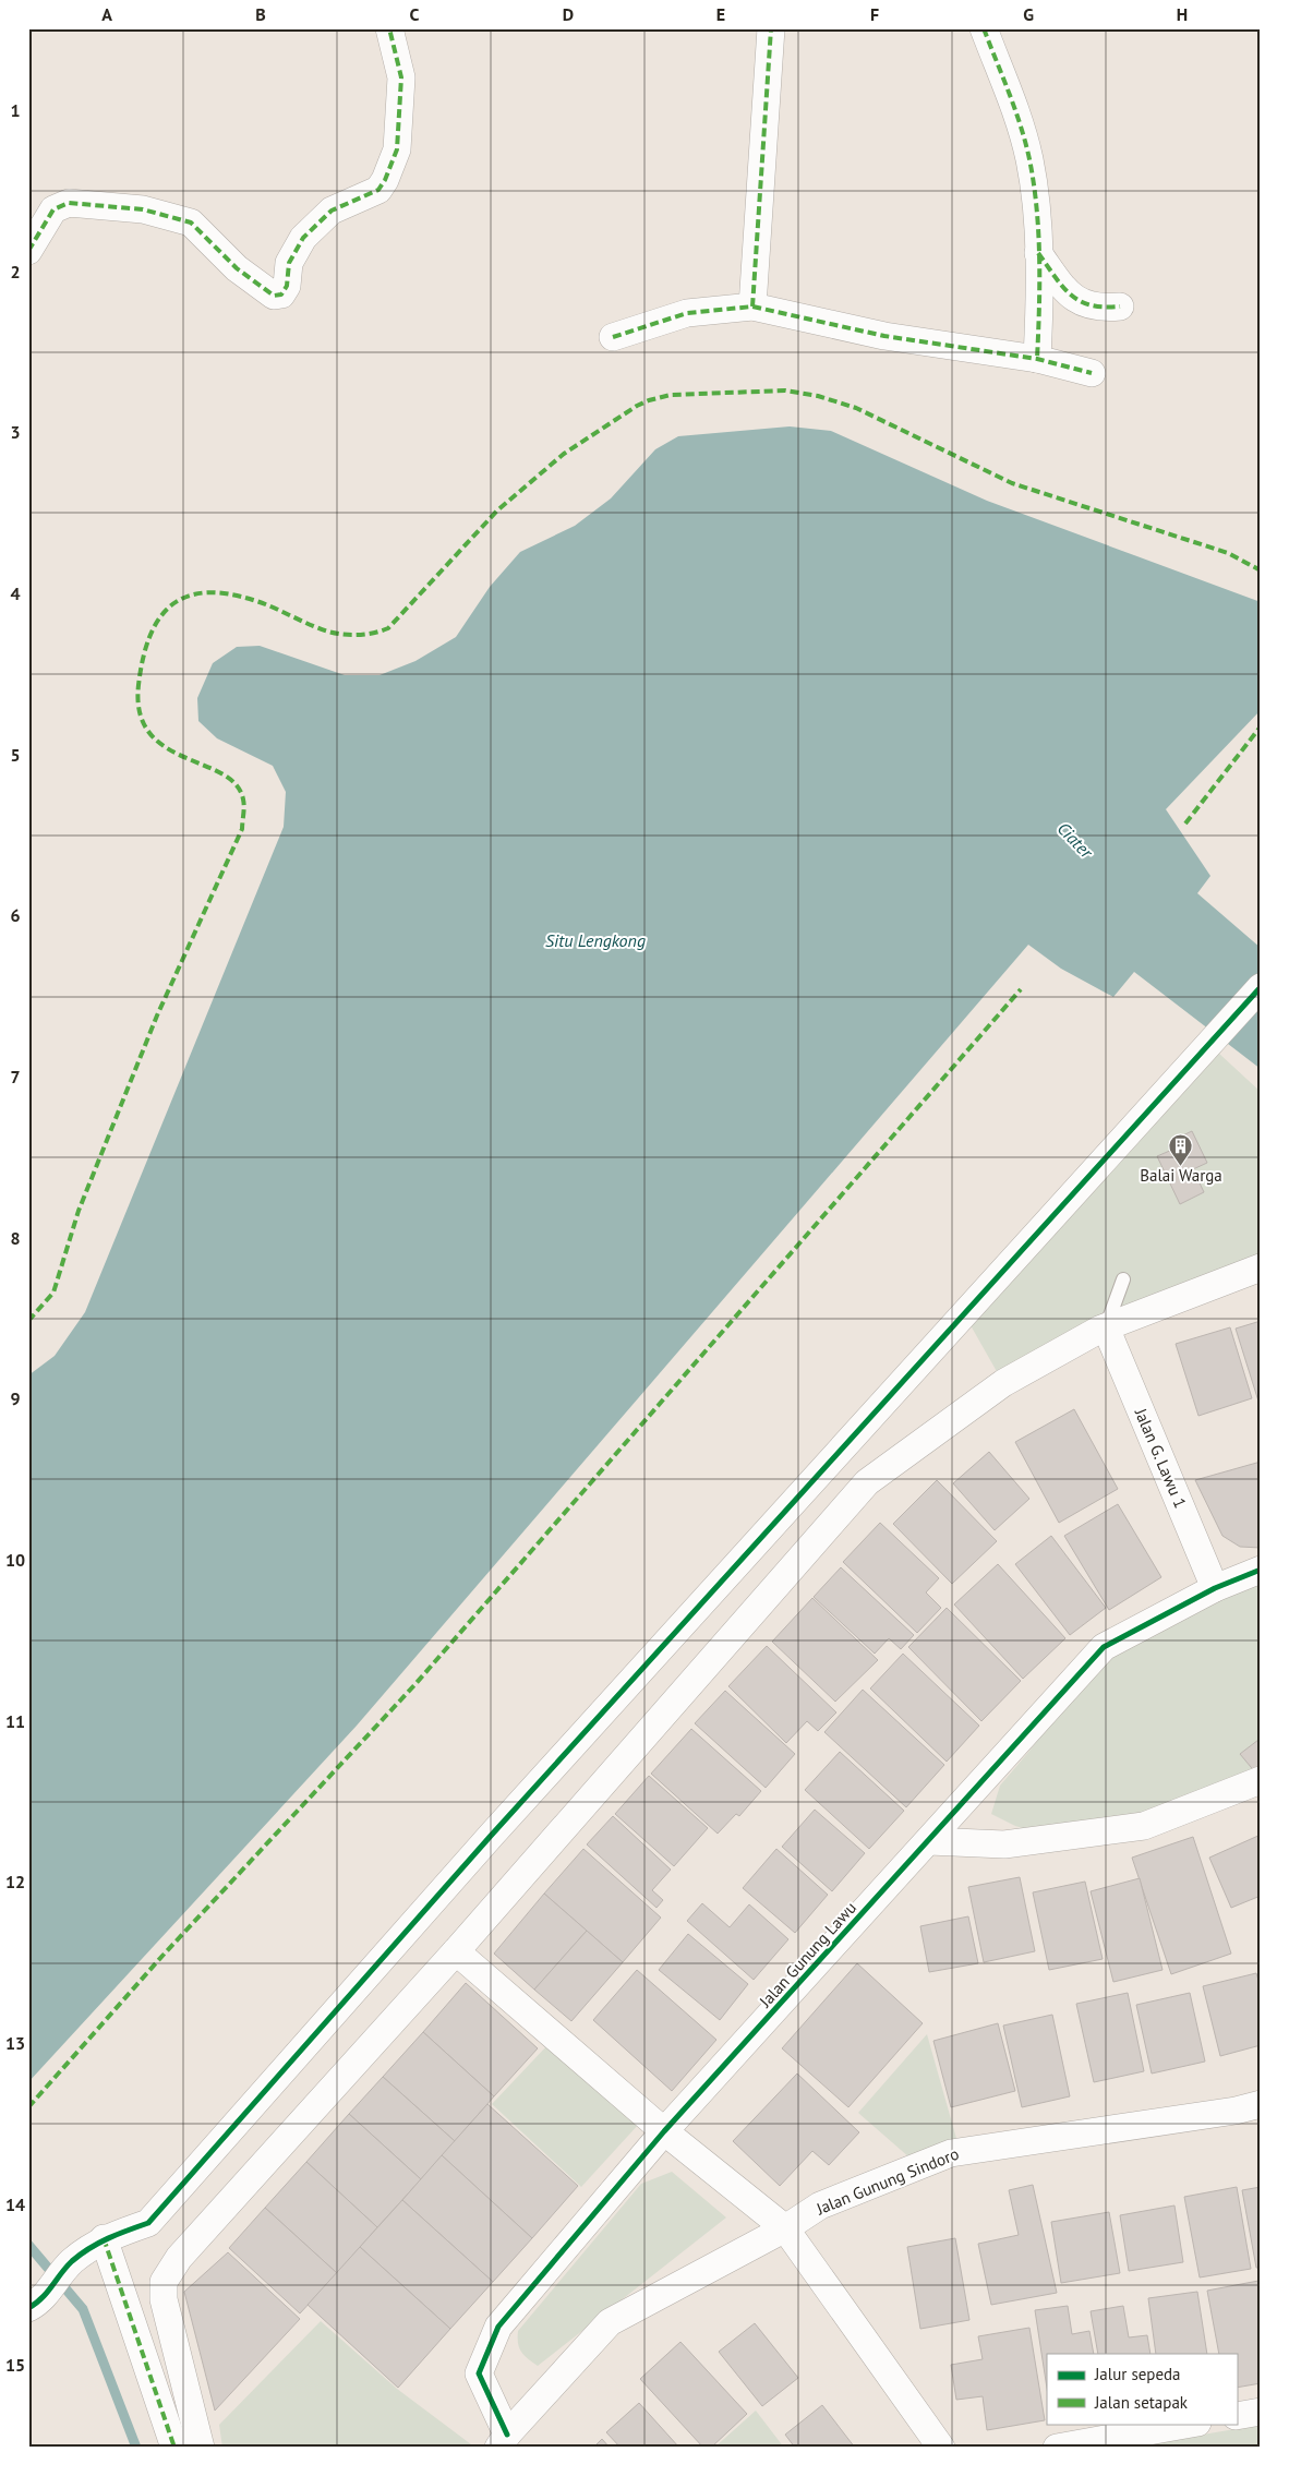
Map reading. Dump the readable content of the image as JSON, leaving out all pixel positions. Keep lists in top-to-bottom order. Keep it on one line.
{"streets":{"street":["Jalan G. Lawu 1","Jalan Gunung Lawu","Jalan Gunung Sindoro"]},"crossings":[["Jalan G. Lawu 1","Jalan Gunung Lawu"],["Jalan Gunung Lawu","Jalan Gunung Sindoro"]],"water":["Ciater","Situ Lengkong"],"places":{"building":["Balai Warga"]},"legend":["Jalur sepeda","Jalan setapak"],"grid":{"columns":["A","B","C","D","E","F","G","H"],"rows":["1","2","3","4","5","6","7","8","9","10","11","12","13","14","15"]}}
